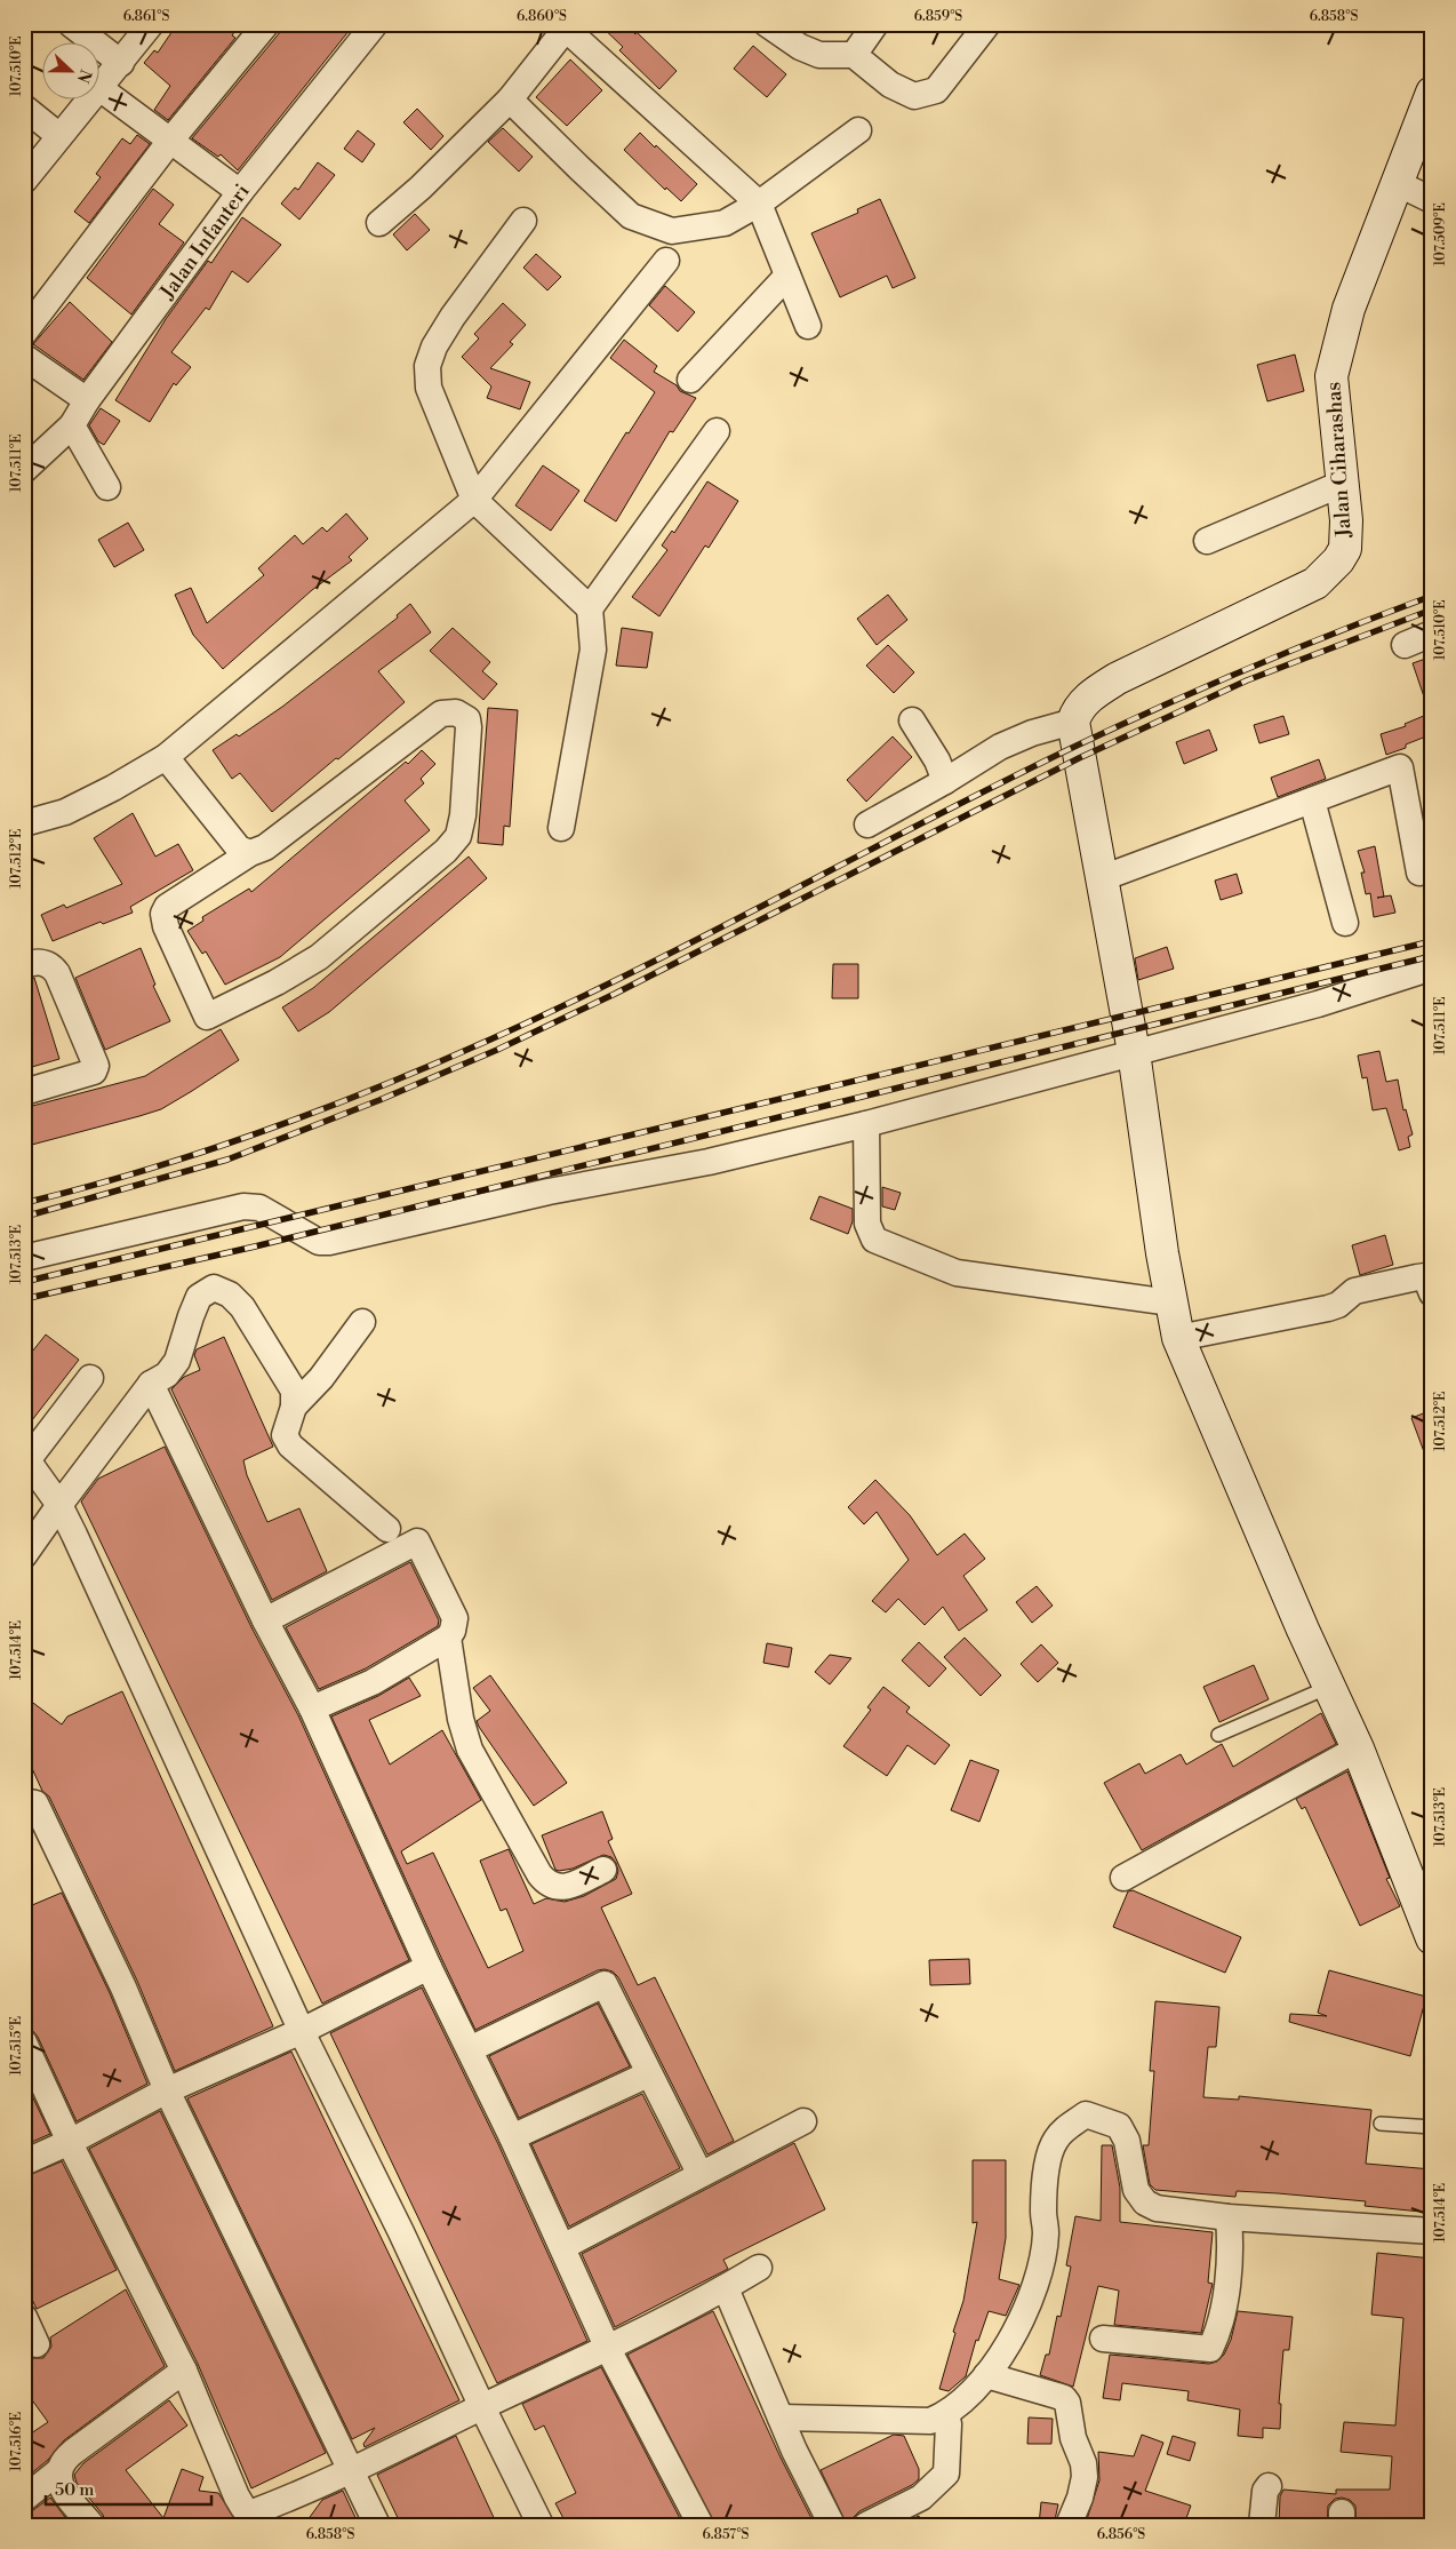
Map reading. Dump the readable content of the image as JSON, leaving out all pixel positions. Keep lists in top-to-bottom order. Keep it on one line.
{"streets":{"street":["Jalan Infanteri","Jalan Ciharashas"]},"scale_bar":"50 m","north":"right","coordinates":["6.861°S","6.860°S","6.859°S","6.858°S","107.510°E","107.509°E","107.511°E","107.512°E","107.513°E","107.514°E","107.515°E","107.516°E","6.857°S","6.856°S"]}
